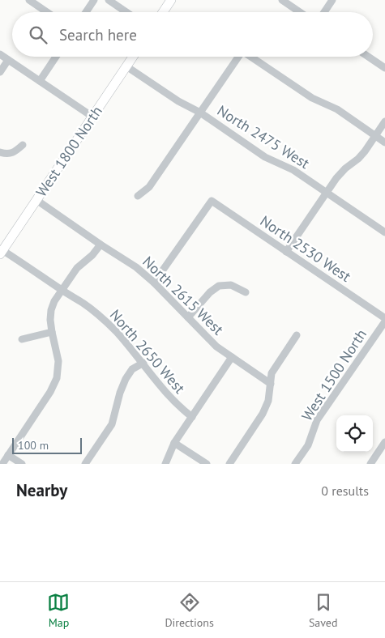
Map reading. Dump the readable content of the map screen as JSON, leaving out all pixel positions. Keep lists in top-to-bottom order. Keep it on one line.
{"streets":{"main road":["West 1800 North"],"street":["North 2475 West","North 2530 West","North 2615 West","North 2650 West","West 1500 North"]},"crossings":[["North 2475 West","West 1800 North"],["West 1800 North","North 2615 West"],["West 1800 North","North 2650 West"],["North 2530 West","North 2615 West"]],"scale_bar":"100 m","page":{"search":"Search here","scale":"100 m","heading":["Nearby","0 results"],"nav":["Map","Directions","Saved"]}}
